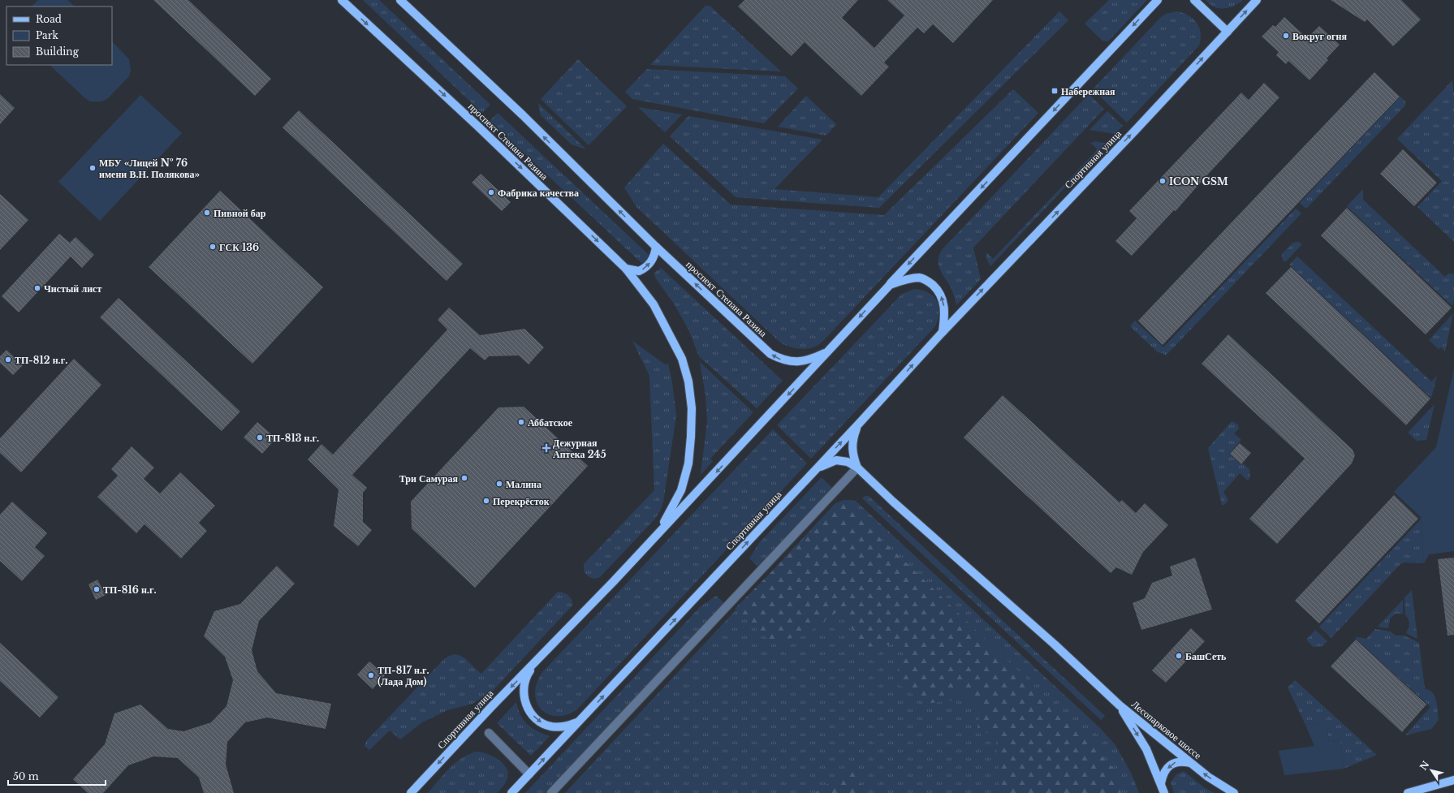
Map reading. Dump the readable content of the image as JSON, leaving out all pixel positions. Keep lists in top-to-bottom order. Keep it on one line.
{"streets":{"main road":["проспект Степана Разина","Спортивная улица","Лесопарковое шоссе"]},"crossings":[["проспект Степана Разина","Спортивная улица"]],"places":{"other":["Вокруг огня","МБУ «Лицей № 76 имени В.Н. Полякова»","ICON GSM","Фабрика качества","Пивной бар","ГСК 136","Чистый лист","ТП-812 н.г.","Аббатское","ТП-813 н.г.","Три Самурая","Малина","Перекрёсток","ТП-816 н.г.","БашСеть","ТП-817 н.г. (Лада Дом)"],"transit":["Набережная"],"health":["Дежурная Аптека 245"]},"legend":["Road","Park","Building"],"scale_bar":"50 m","north":"top left"}
